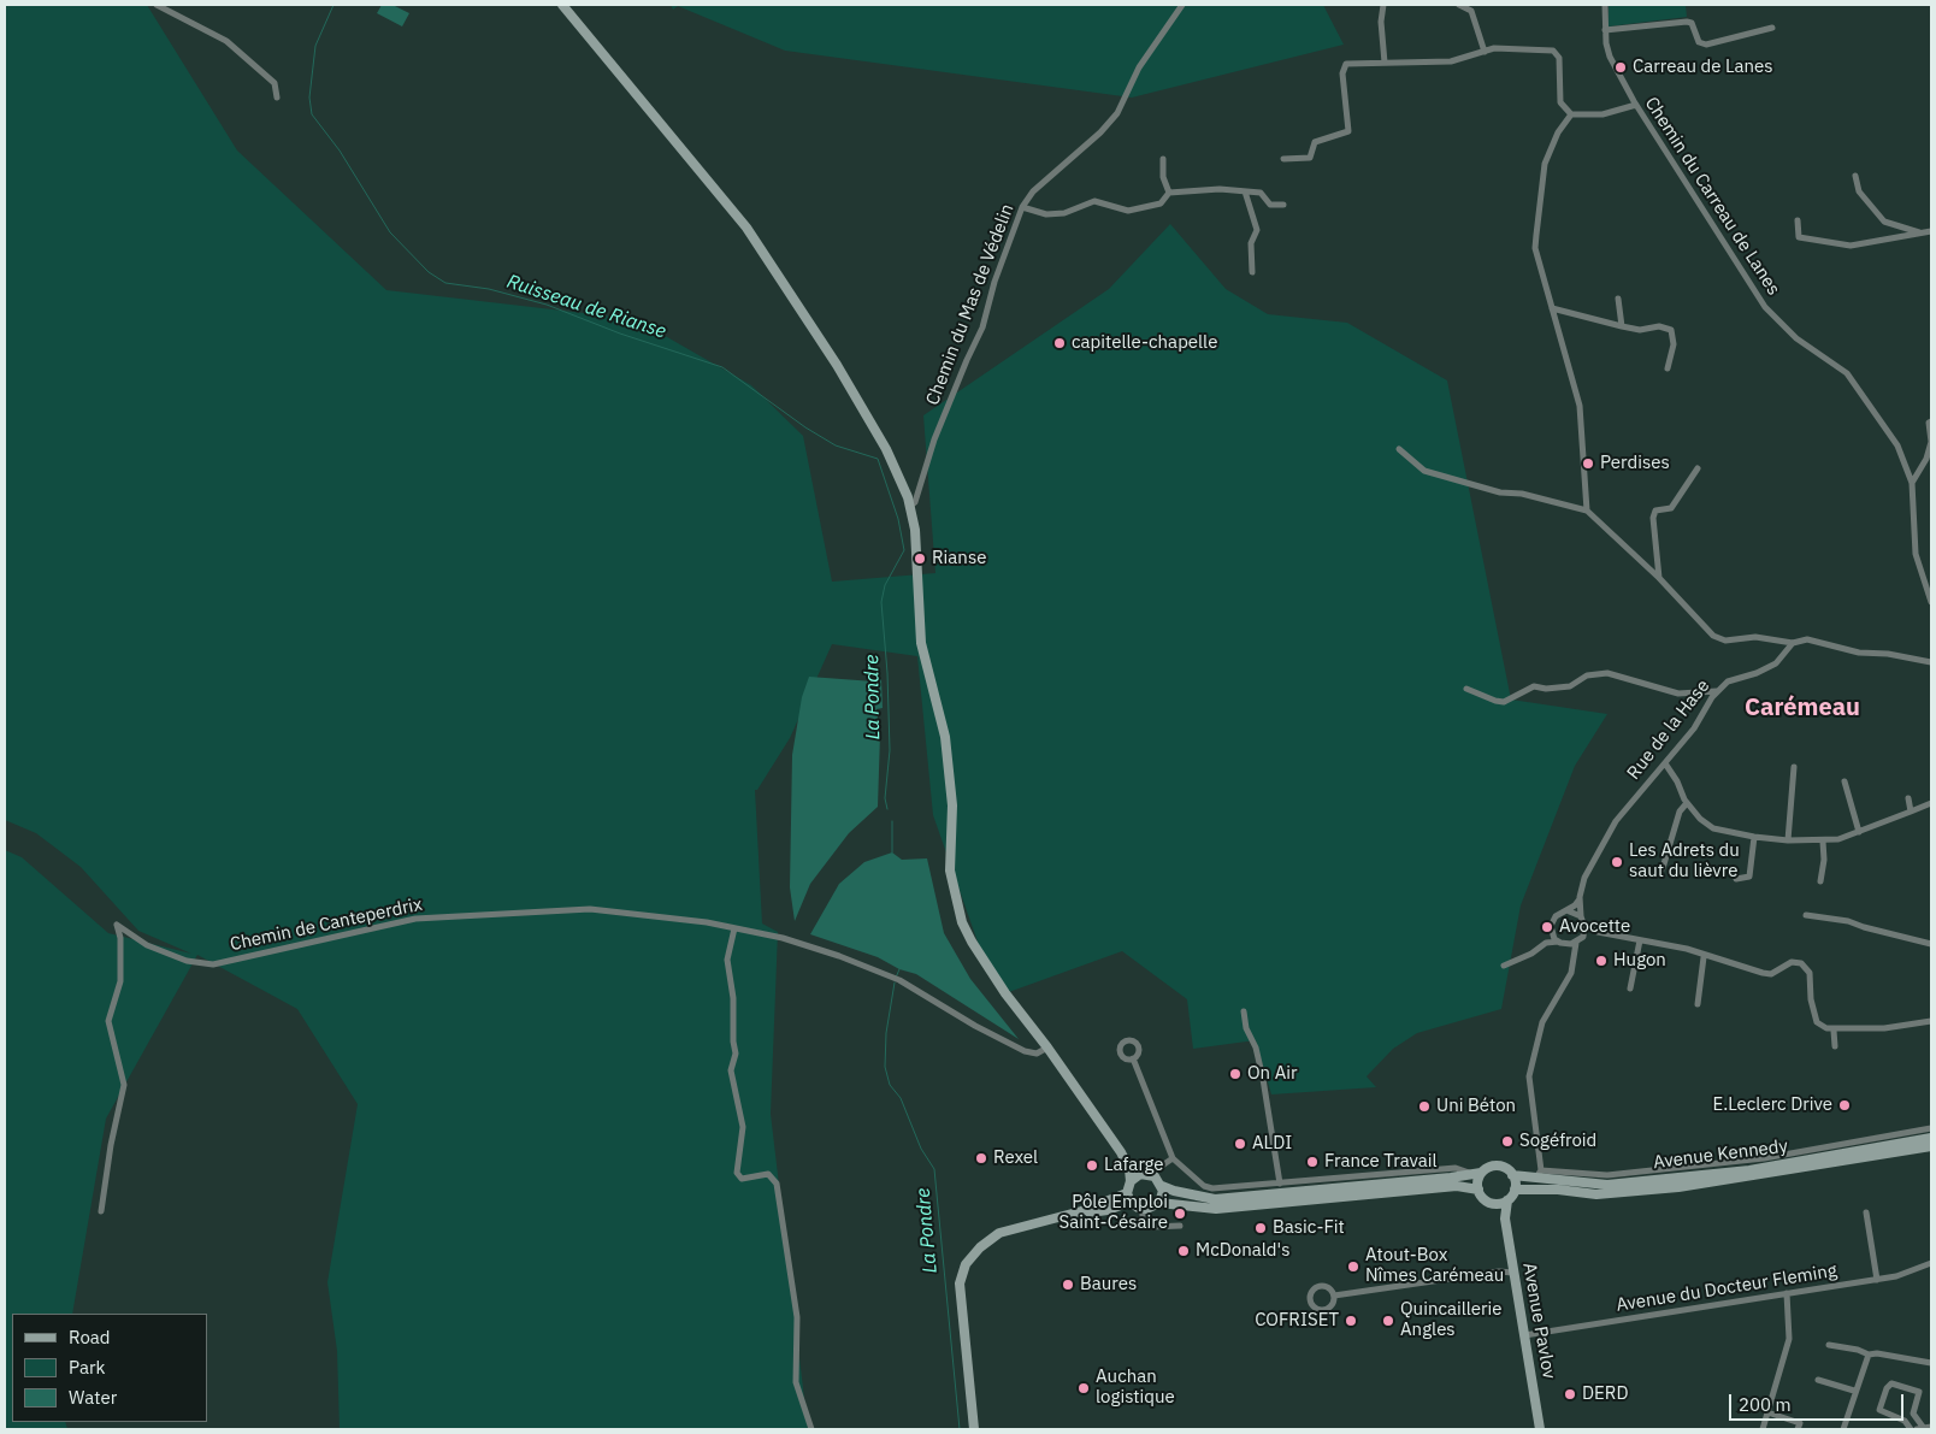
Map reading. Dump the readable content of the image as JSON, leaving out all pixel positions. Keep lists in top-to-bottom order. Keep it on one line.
{"streets":{"main road":["Avenue Kennedy","Avenue Pavlov"],"street":["Chemin du Carreau de Lanes","Chemin du Mas de Védelin","Rue de la Hase","Chemin de Canteperdrix","Avenue du Docteur Fleming"]},"crossings":[["Avenue Kennedy","Avenue Pavlov"],["Avenue du Docteur Fleming","Avenue Pavlov"]],"districts":["Carémeau"],"water":["Ruisseau de Rianse","La Pondre"],"places":["Carreau de Lanes","capitelle-chapelle","Perdises","Rianse","Les Adrets du saut du lièvre","Avocette","Hugon","On Air","E.Leclerc Drive","Uni Béton","Sogéfroid","ALDI","Rexel","France Travail","Lafarge","Pôle Emploi Saint-Césaire","Basic-Fit","McDonald's","Atout-Box Nîmes Carémeau","Baures","COFRISET","Quincaillerie Angles","Auchan logistique","DERD"],"legend":["Road","Park","Water"],"scale_bar":"200 m"}
